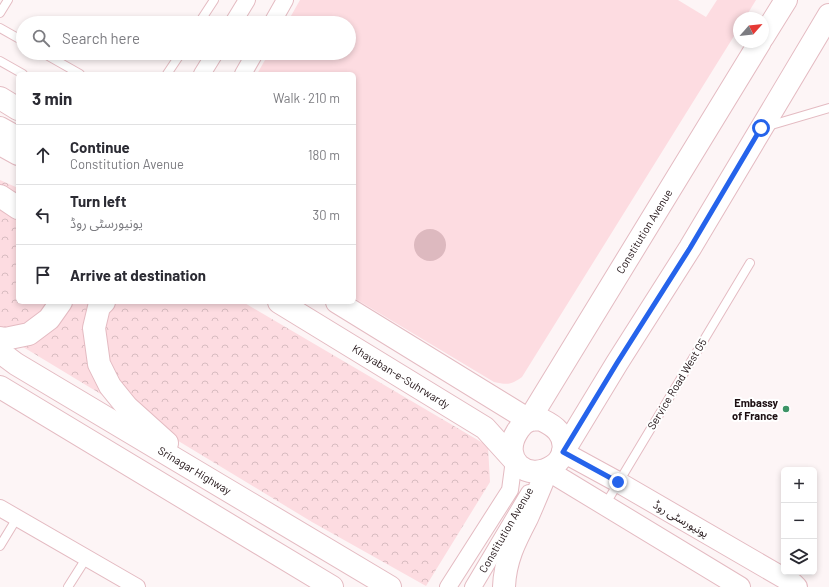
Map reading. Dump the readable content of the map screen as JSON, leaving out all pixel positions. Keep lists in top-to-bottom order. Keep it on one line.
{"streets":{"main road":["Constitution Avenue","Khayaban-e-Suhrwardy","Srinagar Highway"],"street":["یونیورسٹی روڈ"],"lane":["Service Road West G5"]},"crossings":[["Constitution Avenue","Khayaban-e-Suhrwardy"],["Constitution Avenue","یونیورسٹی روڈ"],["Khayaban-e-Suhrwardy","یونیورسٹی روڈ"],["Service Road West G5","یونیورسٹی روڈ"]],"places":["Embassy of France"],"north":"top right","page":{"search":"Search here","heading":["3 min","Walk · 210 m"],"list":[["Continue","Constitution Avenue","180 m"],["Turn left","یونیورسٹی روڈ","30 m"],"Arrive at destination"],"map_buttons":["+","−"]}}
